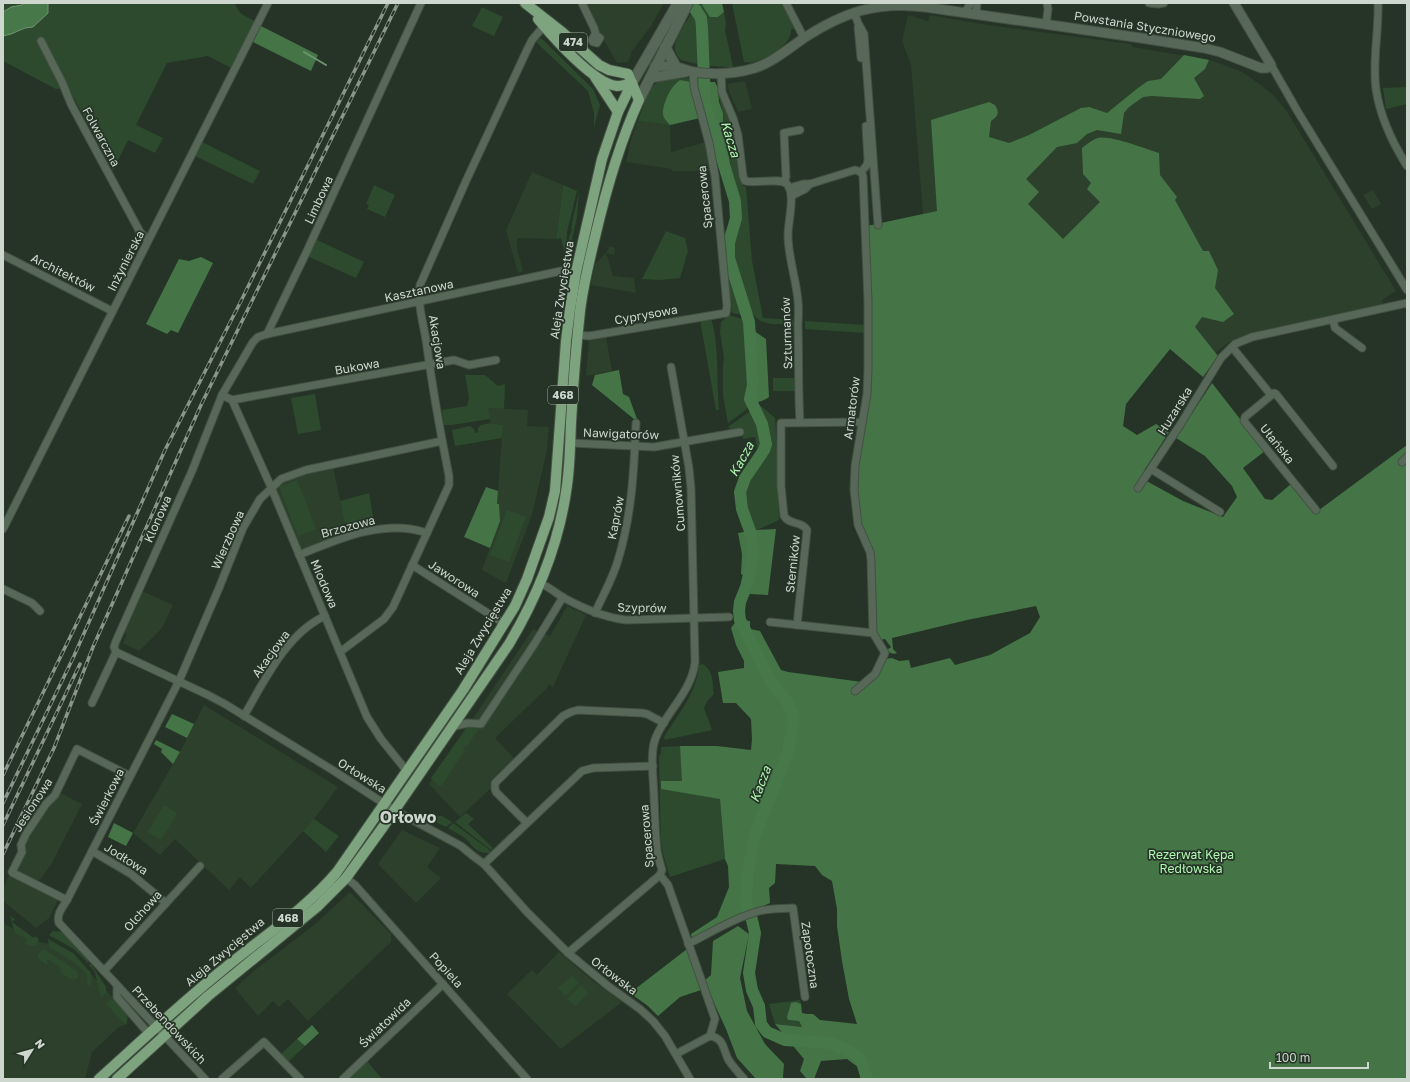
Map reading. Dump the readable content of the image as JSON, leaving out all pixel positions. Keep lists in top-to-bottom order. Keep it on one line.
{"streets":{"main road":["Powstania Styczniowego","474","Aleja Zwycięstwa","468"],"street":["Folwarczna","Spacerowa","Limbowa","Inżynierska","Architektów","Kasztanowa","Cyprysowa","Szturmanów","Akacjowa","Bukowa","Armatorów","Huzarska","Nawigatorów","Ułańska","Cumowników","Kaprów","Klonowa","Brzozowa","Wierzbowa","Sterników","Jaworowa","Miodowa","Szyprów","Orłowska","Świerkowa","Jesionowa","Jodłowa","Olchowa","Zapotoczna","Popiela","Światowida","Przebendowskich"]},"crossings":[["Powstania Styczniowego","474"],["Powstania Styczniowego","Spacerowa"],["Powstania Styczniowego","Aleja Zwycięstwa"],["474","Aleja Zwycięstwa"],["474","Akacjowa"],["Folwarczna","Inżynierska"],["Spacerowa","Cyprysowa"],["Spacerowa","Cumowników"],["Spacerowa","Szyprów"],["Spacerowa","Zapotoczna"],["Limbowa","Kasztanowa"],["Limbowa","Klonowa"],["Inżynierska","Architektów"],["Aleja Zwycięstwa","Kasztanowa"],["Aleja Zwycięstwa","Cyprysowa"],["Aleja Zwycięstwa","Nawigatorów"],["Aleja Zwycięstwa","Jaworowa"],["Aleja Zwycięstwa","Miodowa"],["Aleja Zwycięstwa","Szyprów"],["Aleja Zwycięstwa","Orłowska"],["Aleja Zwycięstwa","Popiela"],["Aleja Zwycięstwa","Przebendowskich"],["Kasztanowa","Akacjowa"],["Szturmanów","Sterników"],["Akacjowa","Bukowa"],["Akacjowa","Brzozowa"],["Akacjowa","Wierzbowa"],["Akacjowa","Jaworowa"],["Akacjowa","Miodowa"],["Akacjowa","Orłowska"],["Bukowa","Miodowa"],["Nawigatorów","Cumowników"],["Nawigatorów","Kaprów"],["Cumowników","Szyprów"],["Kaprów","Szyprów"],["Klonowa","Orłowska"],["Brzozowa","Miodowa"],["Wierzbowa","Miodowa"],["Wierzbowa","Orłowska"],["Wierzbowa","Świerkowa"],["Orłowska","Świerkowa"],["Świerkowa","Jesionowa"],["Świerkowa","Jodłowa"],["Świerkowa","Przebendowskich"],["Jodłowa","Olchowa"],["Olchowa","Przebendowskich"],["Popiela","Światowida"]],"districts":["Orłowo"],"water":["Kacza"],"parks":["Rezerwat Kępa Redłowska"],"scale_bar":"100 m","north":"top right"}
